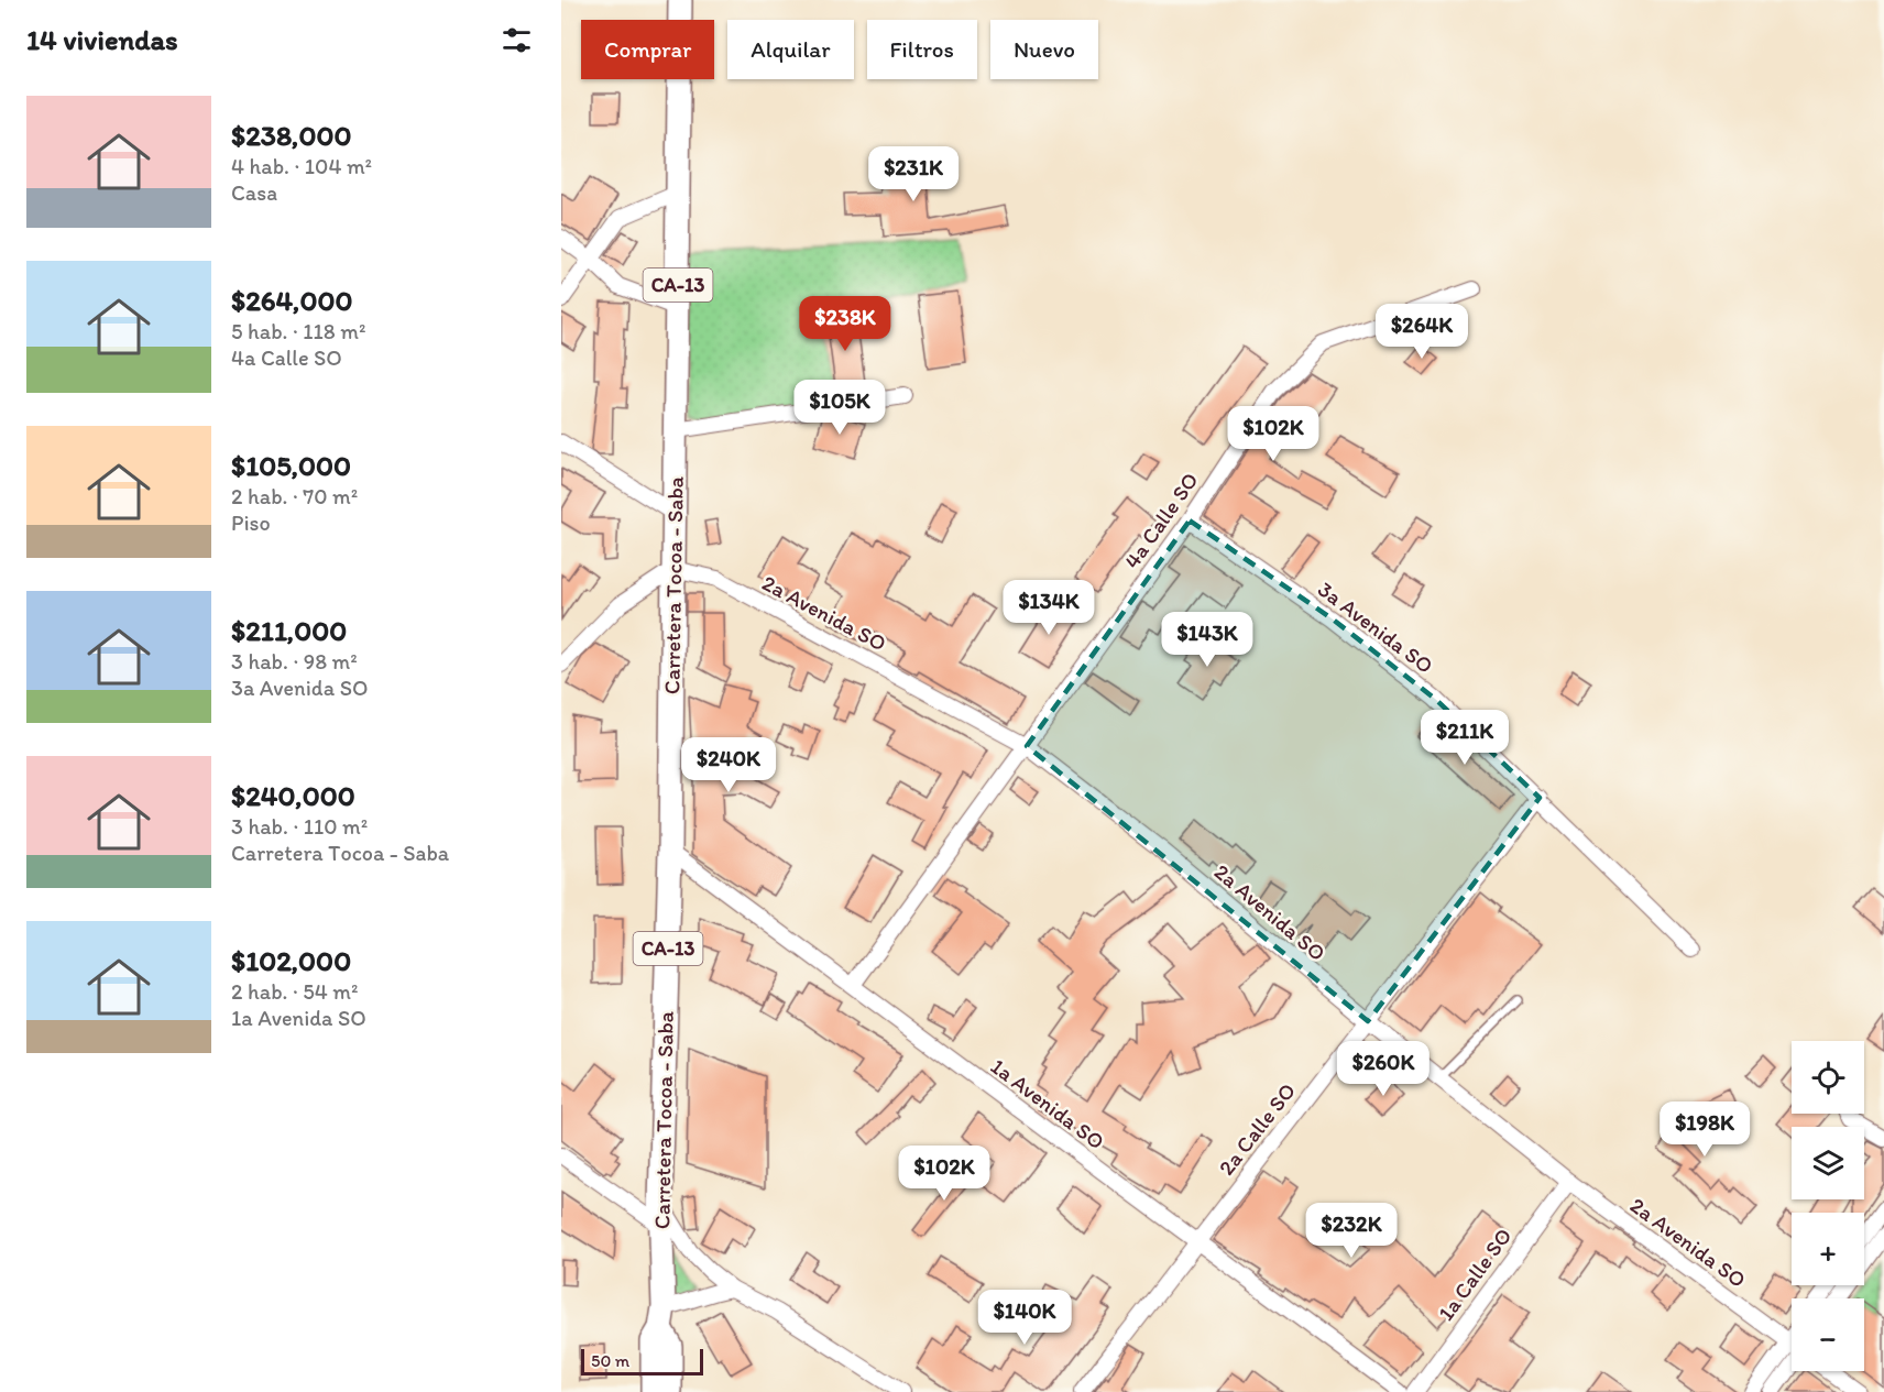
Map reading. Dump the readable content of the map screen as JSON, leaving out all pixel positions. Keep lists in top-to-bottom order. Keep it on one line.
{"streets":{"main road":["CA-13","Carretera Tocoa - Saba"],"street":["4a Calle SO","2a Avenida SO","3a Avenida SO","1a Avenida SO","2a Calle SO","1a Calle SO"]},"crossings":[["4a Calle SO","2a Avenida SO"],["4a Calle SO","3a Avenida SO"],["4a Calle SO","1a Avenida SO"],["Carretera Tocoa - Saba","2a Avenida SO"],["Carretera Tocoa - Saba","1a Avenida SO"],["2a Avenida SO","2a Calle SO"],["2a Avenida SO","1a Calle SO"],["3a Avenida SO","2a Calle SO"],["1a Avenida SO","2a Calle SO"]],"scale_bar":"50 m","page":{"heading":"14 viviendas","chip":["Comprar","Alquilar","Filtros","Nuevo"],"list":[{"name":"$238,000","note":"4 hab. · 104 m² · Casa"},{"name":"$264,000","note":"5 hab. · 118 m² · 4a Calle SO"},{"name":"$105,000","note":"2 hab. · 70 m² · Piso"},{"name":"$211,000","note":"3 hab. · 98 m² · 3a Avenida SO"},{"name":"$240,000","note":"3 hab. · 110 m² · Carretera Tocoa - Saba"},{"name":"$102,000","note":"2 hab. · 54 m² · 1a Avenida SO"}],"price":["$231K","$238K","$264K","$105K","$102K","$134K","$143K","$211K","$240K","$260K","$198K","$102K","$232K","$140K"],"map_buttons":["+","−"],"scale":"50 m"}}
